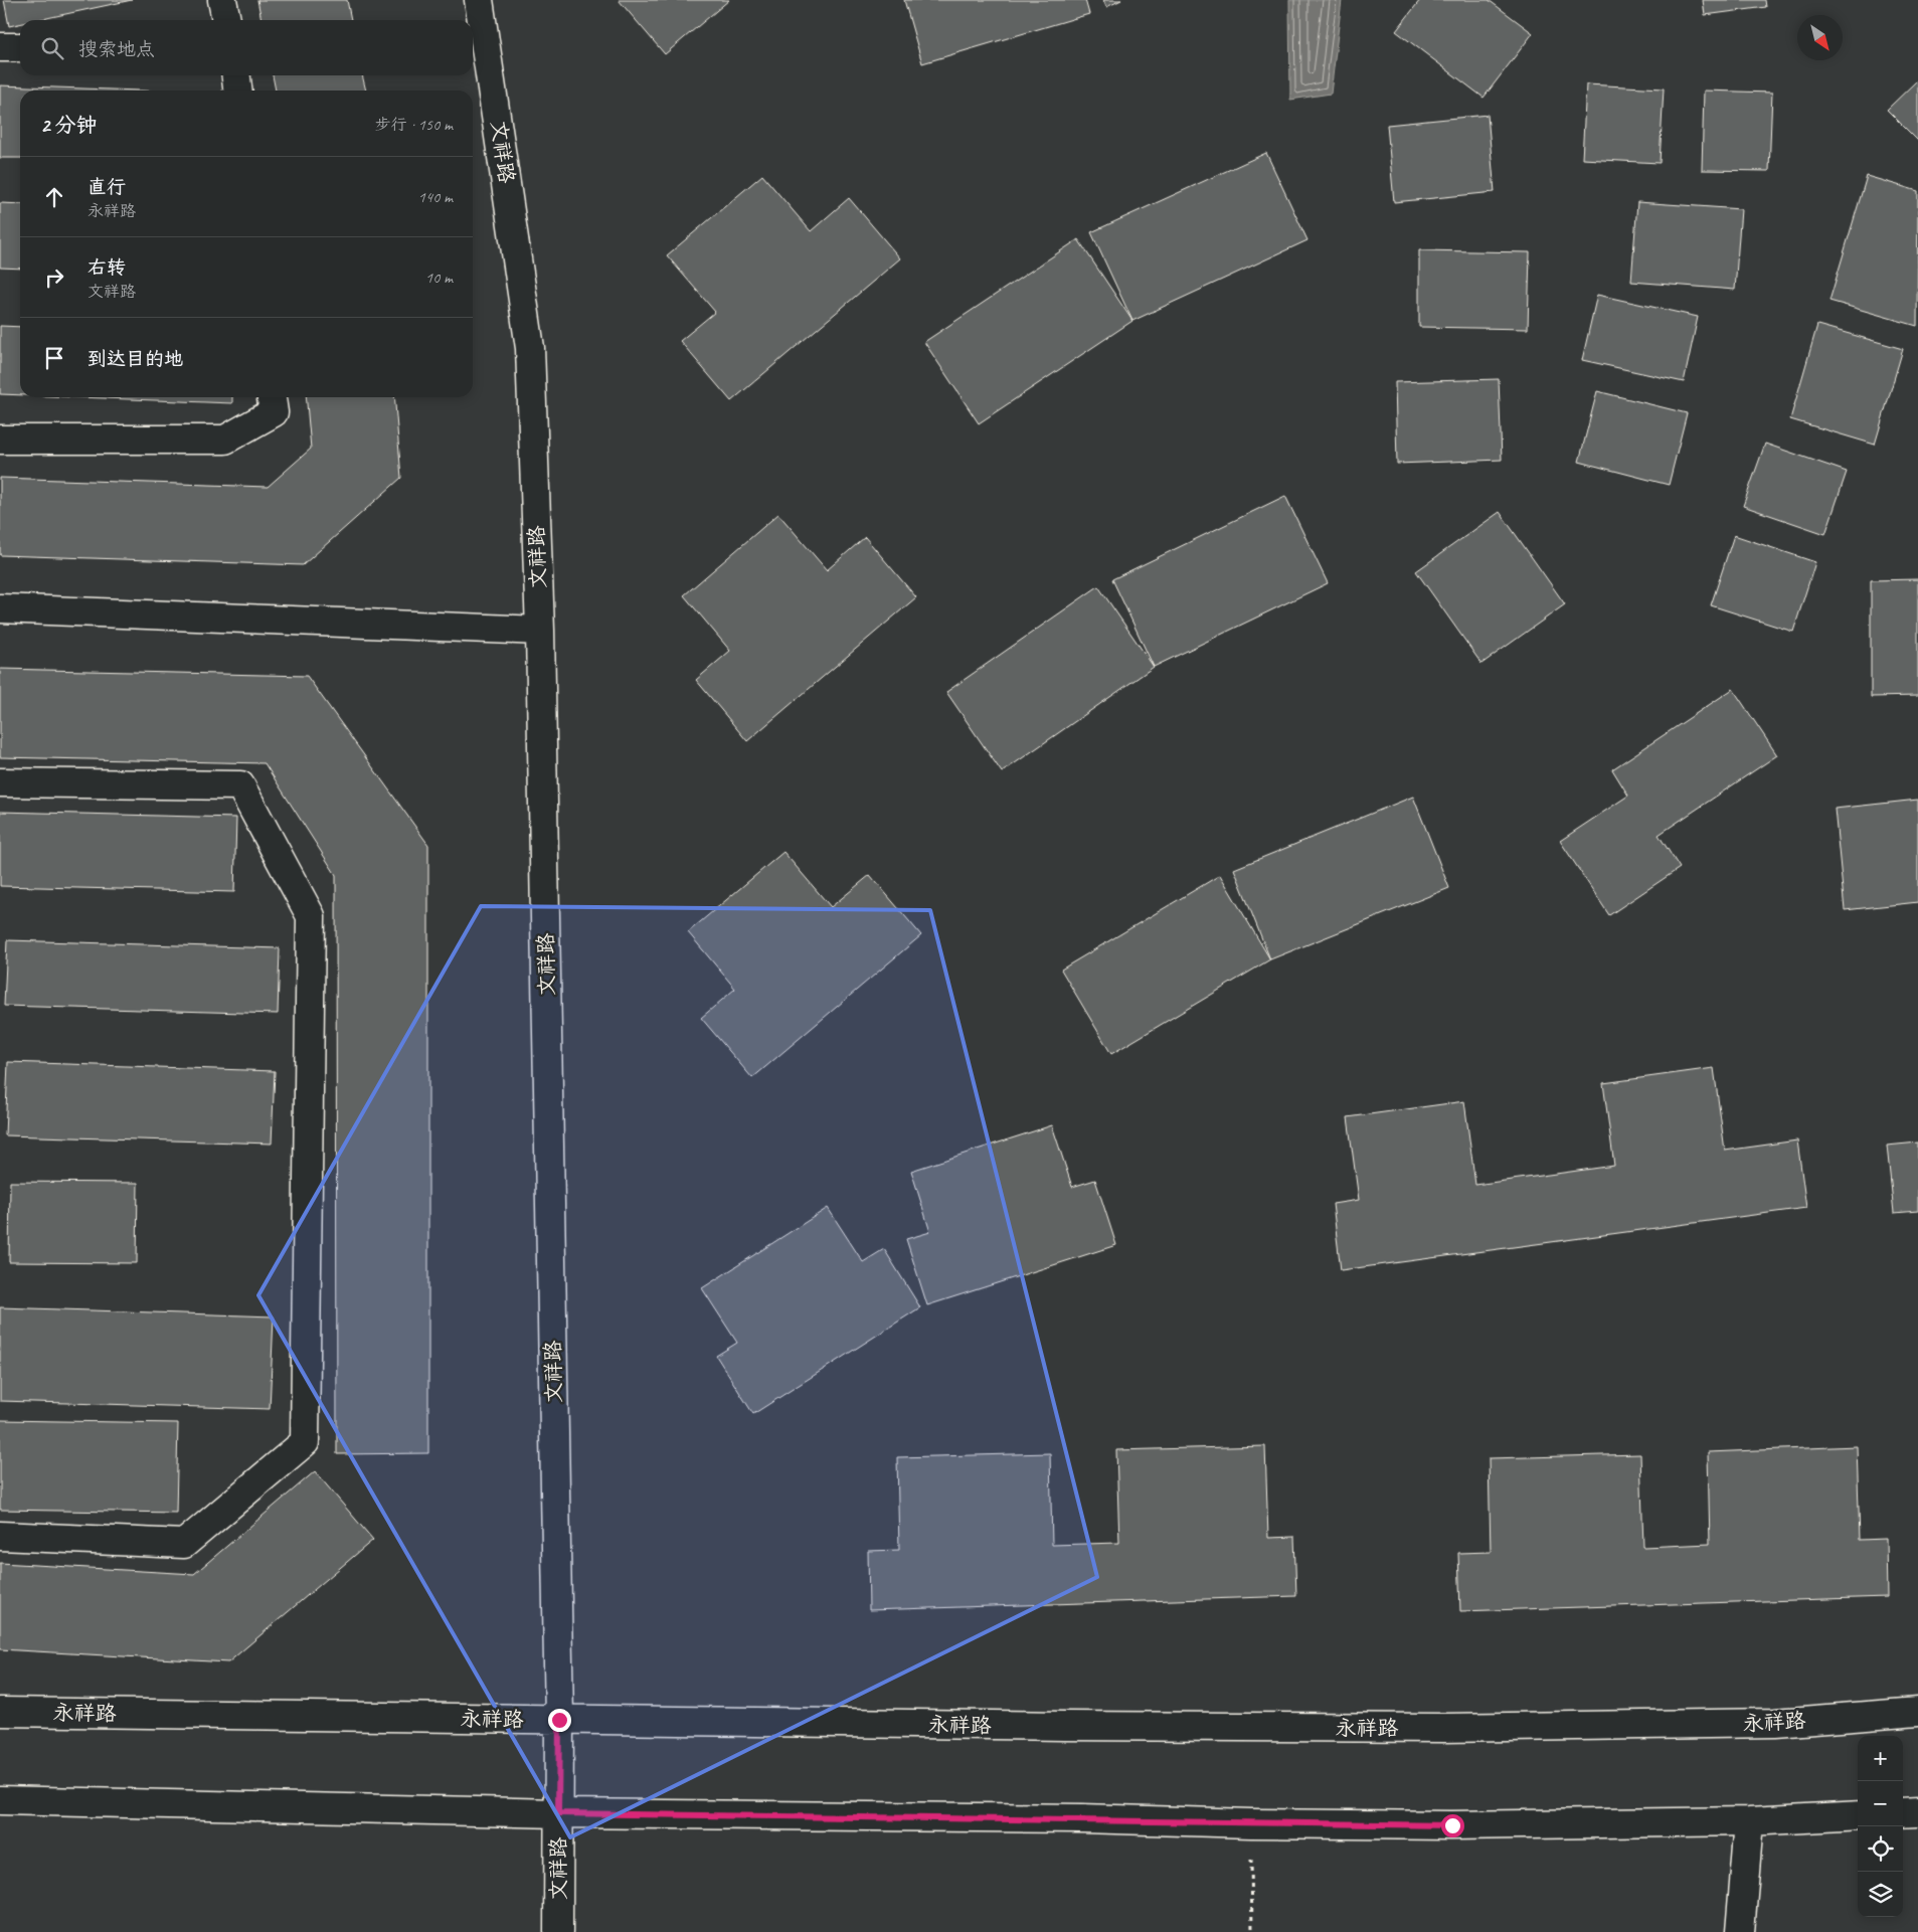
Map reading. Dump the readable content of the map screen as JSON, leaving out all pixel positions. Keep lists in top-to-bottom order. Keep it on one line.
{"streets":{"street":["文祥路","永祥路"]},"crossings":[["文祥路","永祥路"]],"north":"bottom right","page":{"search":"搜索地点","heading":["2 分钟","步行 · 150 m"],"list":[["直行","永祥路","140 m"],["右转","文祥路","10 m"],"到达目的地"],"map_buttons":["+","−"]}}
